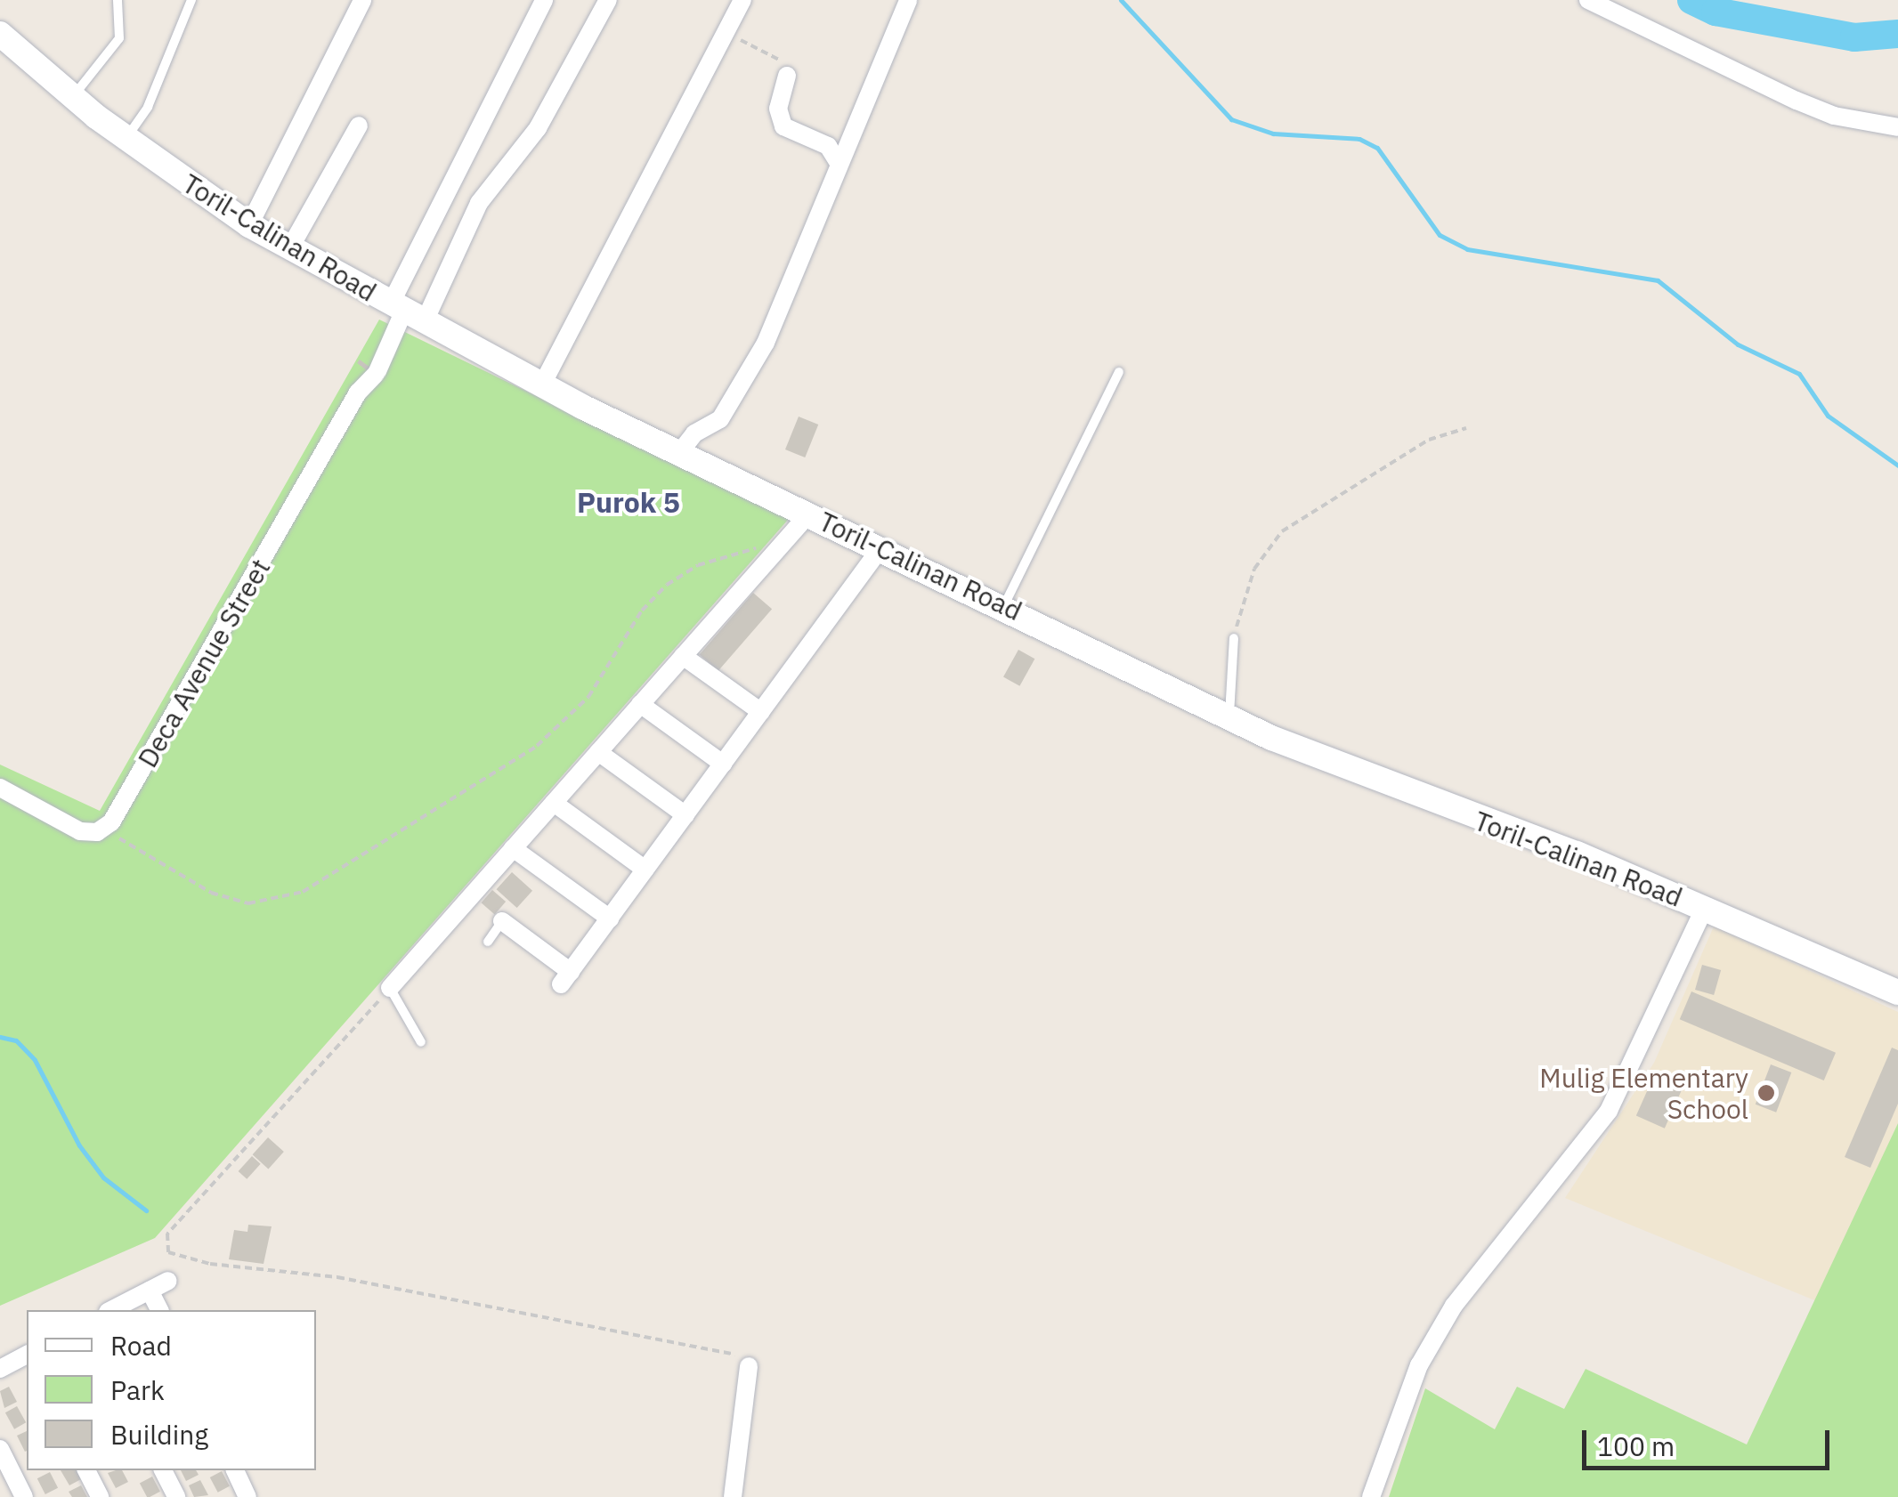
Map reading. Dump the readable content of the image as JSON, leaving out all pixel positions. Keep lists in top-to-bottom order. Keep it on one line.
{"streets":{"main road":["Toril-Calinan Road"],"street":["Deca Avenue Street"]},"crossings":[["Toril-Calinan Road","Deca Avenue Street"]],"districts":["Purok 5"],"places":["Mulig Elementary School"],"legend":["Road","Park","Building"],"scale_bar":"100 m"}
